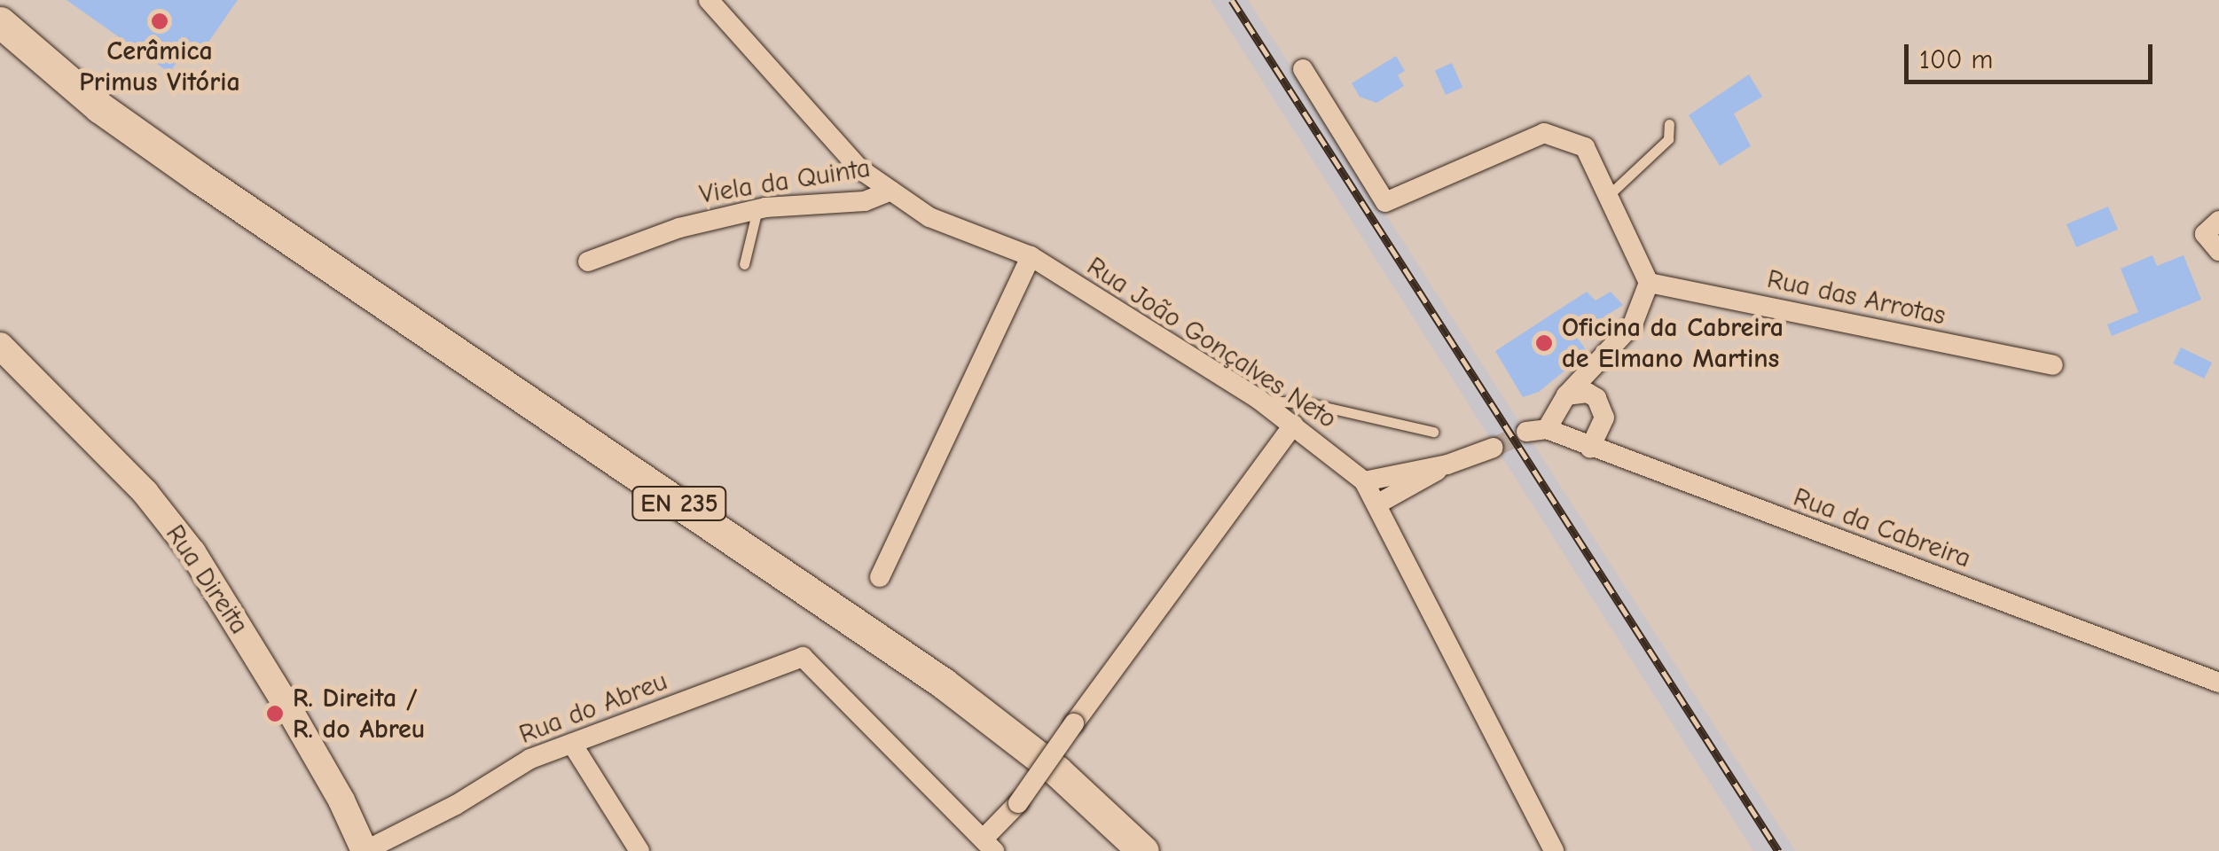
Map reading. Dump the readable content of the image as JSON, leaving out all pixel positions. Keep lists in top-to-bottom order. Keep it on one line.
{"streets":{"main road":["EN 235","Rua Direita"],"street":["Viela da Quinta","Rua das Arrotas","Rua João Gonçalves Neto","Rua da Cabreira","Rua do Abreu"]},"crossings":[["Viela da Quinta","Rua João Gonçalves Neto"],["Rua Direita","Rua do Abreu"]],"places":["Cerâmica Primus Vitória","Oficina da Cabreira de Elmano Martins","R. Direita / R. do Abreu"],"scale_bar":"100 m"}
